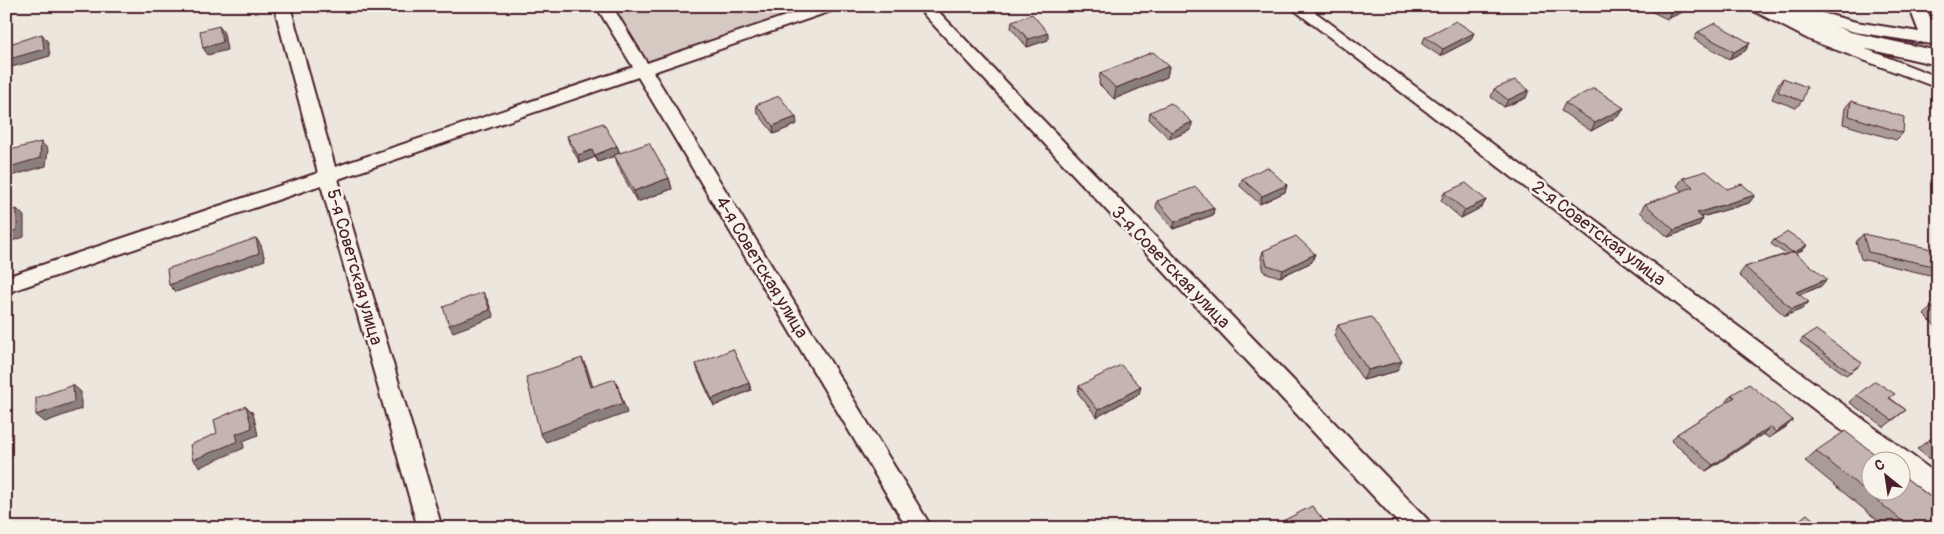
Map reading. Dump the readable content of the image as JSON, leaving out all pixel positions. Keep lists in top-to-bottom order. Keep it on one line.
{"streets":{"street":["2-я Советская улица","5-я Советская улица","4-я Советская улица","3-я Советская улица"]},"north":"top left"}
